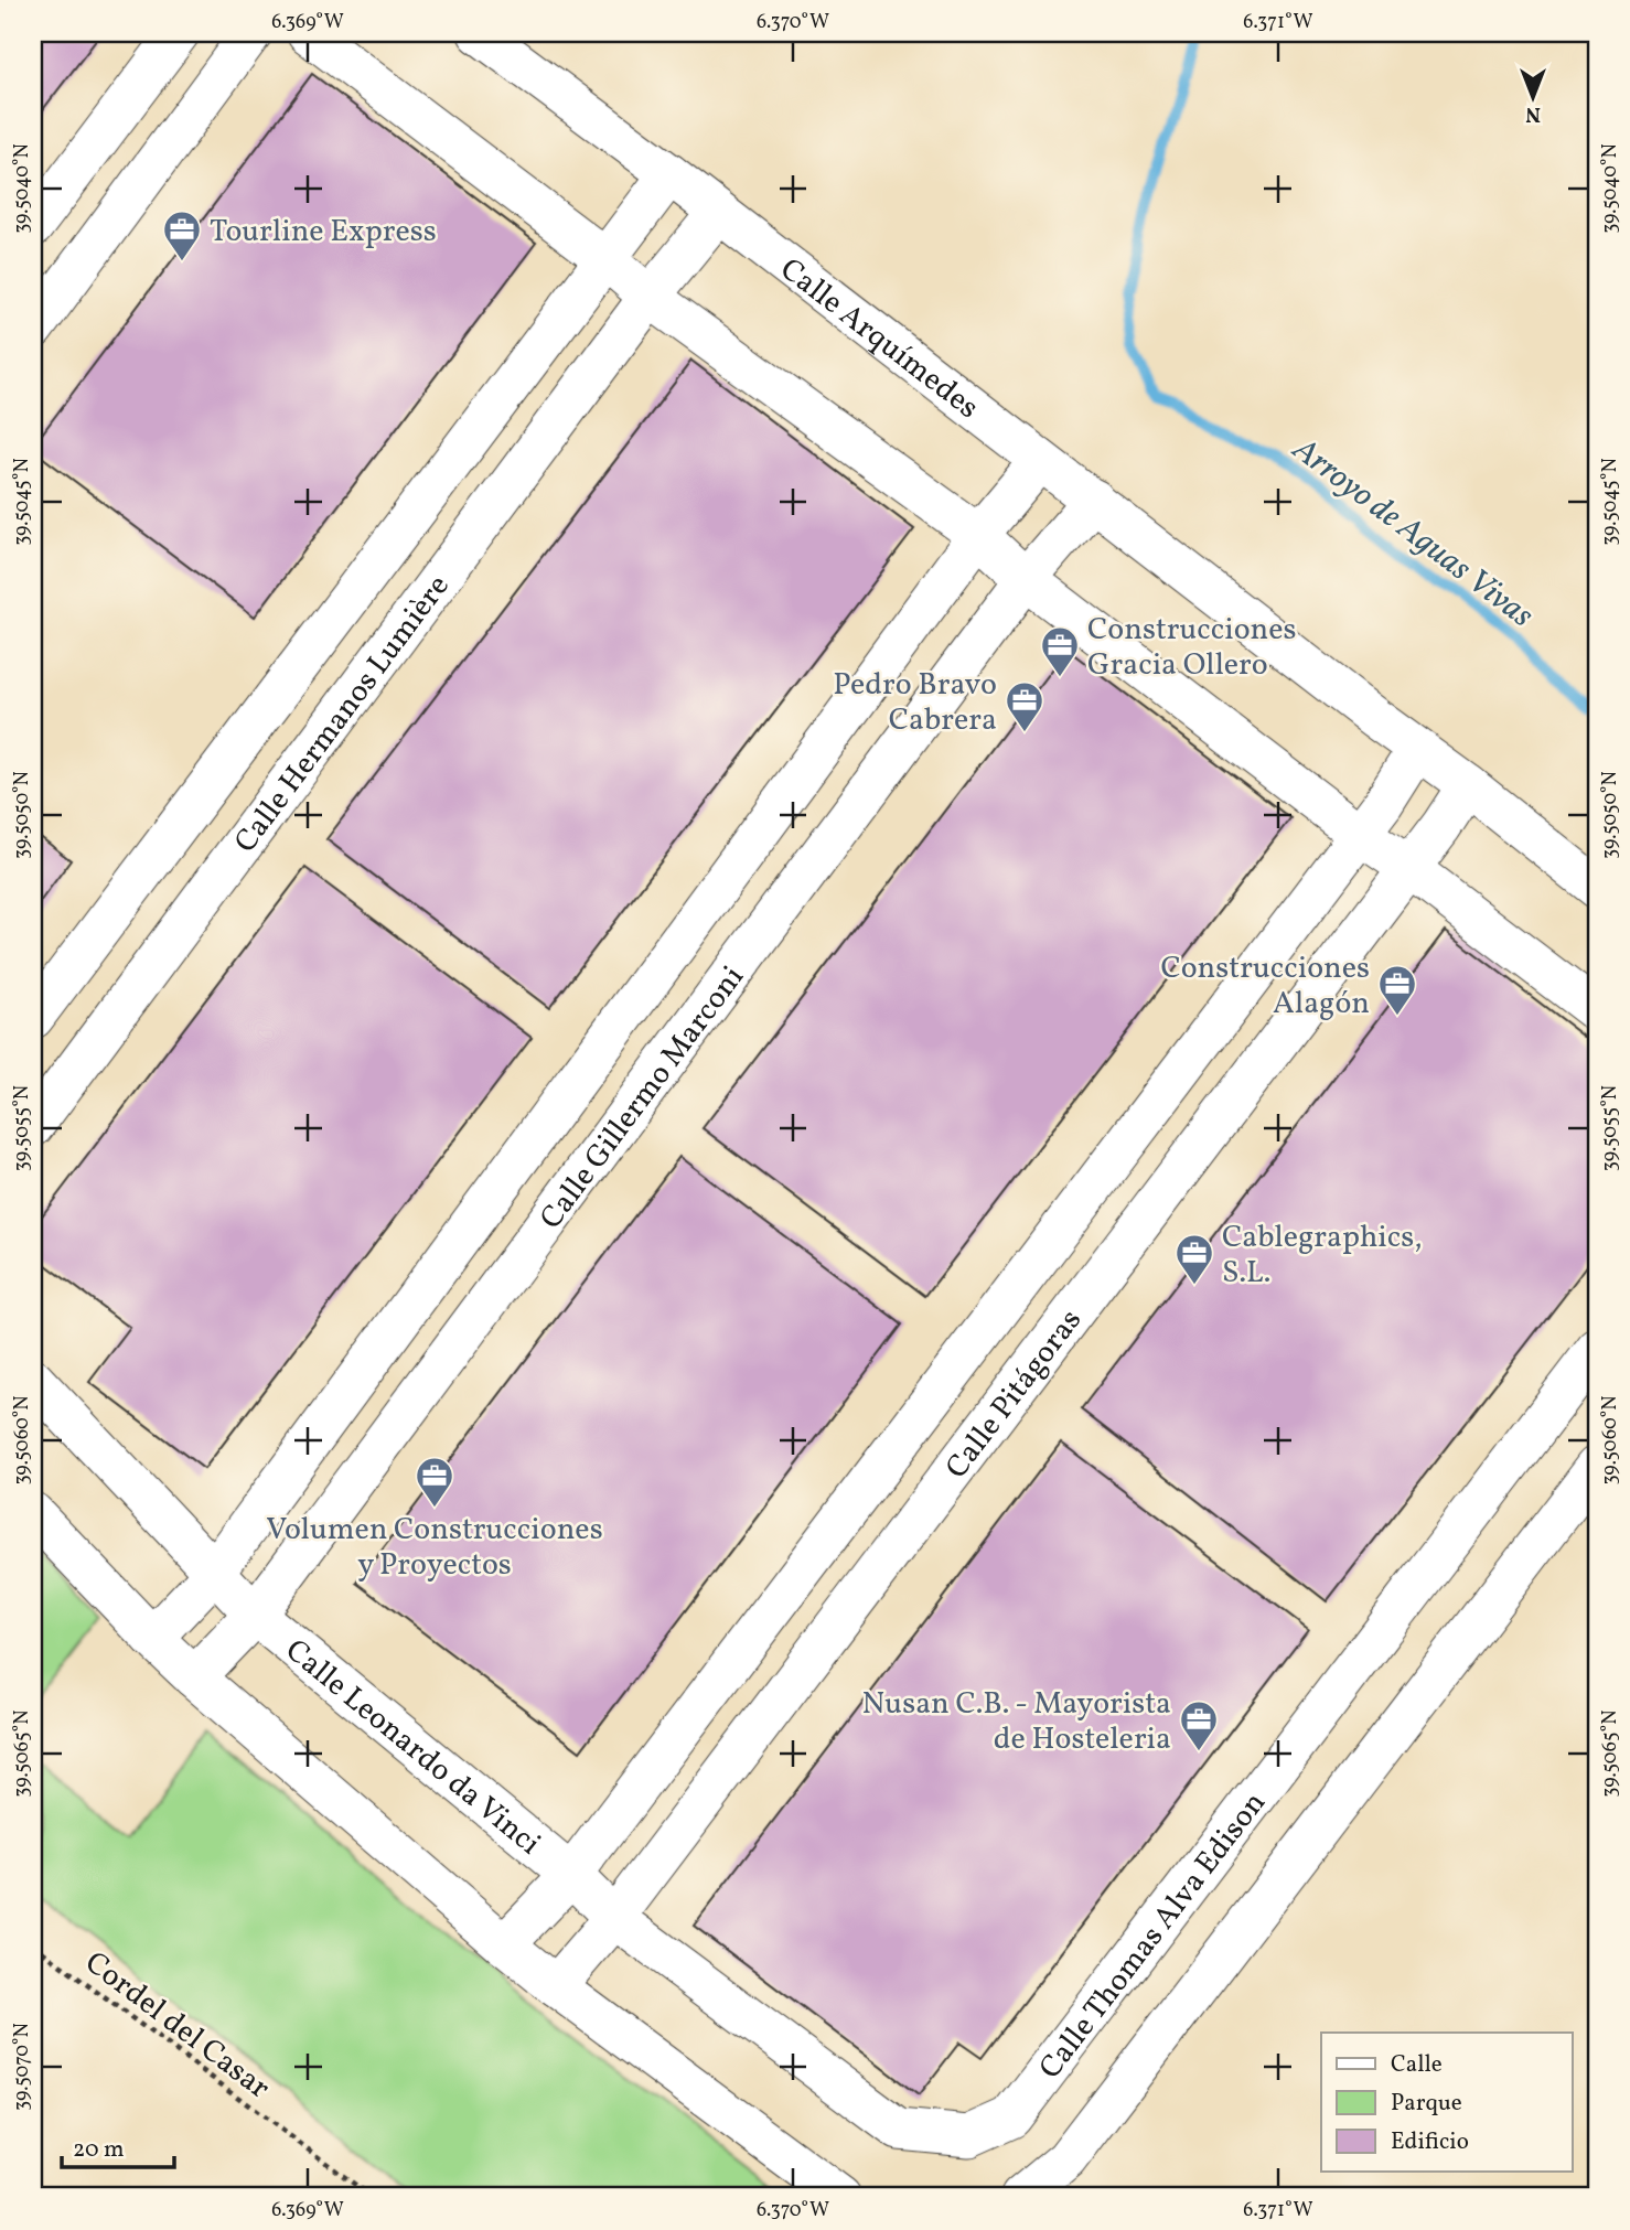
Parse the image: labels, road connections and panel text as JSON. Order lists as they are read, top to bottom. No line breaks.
{"streets":{"street":["Calle Arquímedes","Calle Hermanos Lumière","Calle Gillermo Marconi","Calle Pitágoras","Calle Leonardo da Vinci","Calle Thomas Alva Edison"],"path":["Cordel del Casar"]},"crossings":[["Calle Gillermo Marconi","Calle Leonardo da Vinci"],["Calle Pitágoras","Calle Leonardo da Vinci"],["Calle Leonardo da Vinci","Calle Thomas Alva Edison"]],"water":["Arroyo de Aguas Vivas"],"places":{"office":["Tourline Express","Construcciones Gracia Ollero","Pedro Bravo Cabrera","Construcciones Alagón","Cablegraphics, S.L.","Volumen Construcciones y Proyectos","Nusan C.B. - Mayorista de Hosteleria"]},"legend":["Calle","Parque","Edificio"],"scale_bar":"20 m","north":"bottom","coordinates":["6.369°W","6.370°W","6.371°W","39.5040°N","39.5045°N","39.5050°N","39.5055°N","39.5060°N","39.5065°N","39.5070°N"]}
